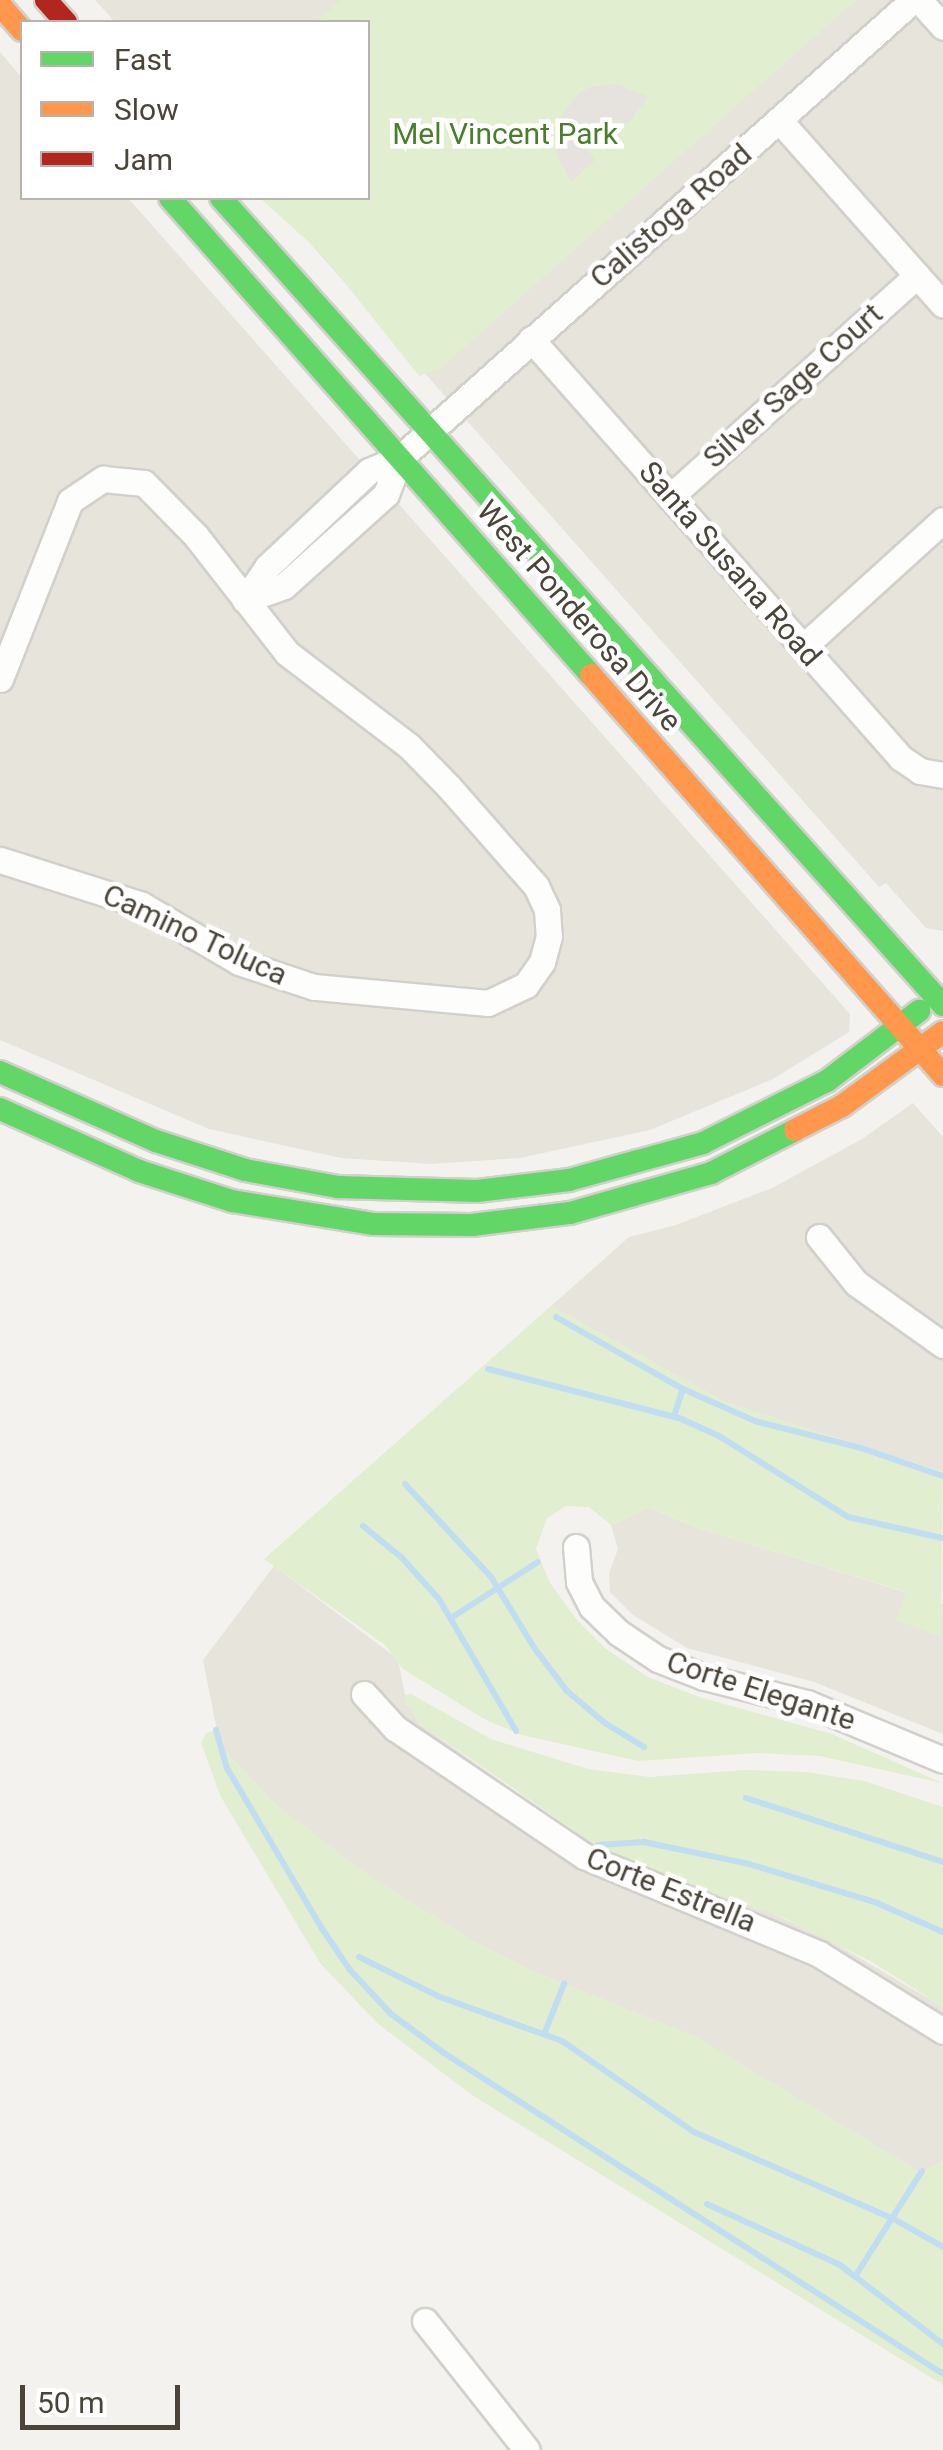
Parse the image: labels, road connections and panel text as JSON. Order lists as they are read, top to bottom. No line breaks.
{"streets":{"main road":["West Ponderosa Drive"],"street":["Calistoga Road","Silver Sage Court","Santa Susana Road","Camino Toluca","Corte Elegante","Corte Estrella"]},"crossings":[["Calistoga Road","Santa Susana Road"],["Calistoga Road","West Ponderosa Drive"],["Calistoga Road","Camino Toluca"],["Silver Sage Court","Santa Susana Road"]],"parks":["Mel Vincent Park"],"legend":["Fast","Slow","Jam"],"scale_bar":"50 m"}
